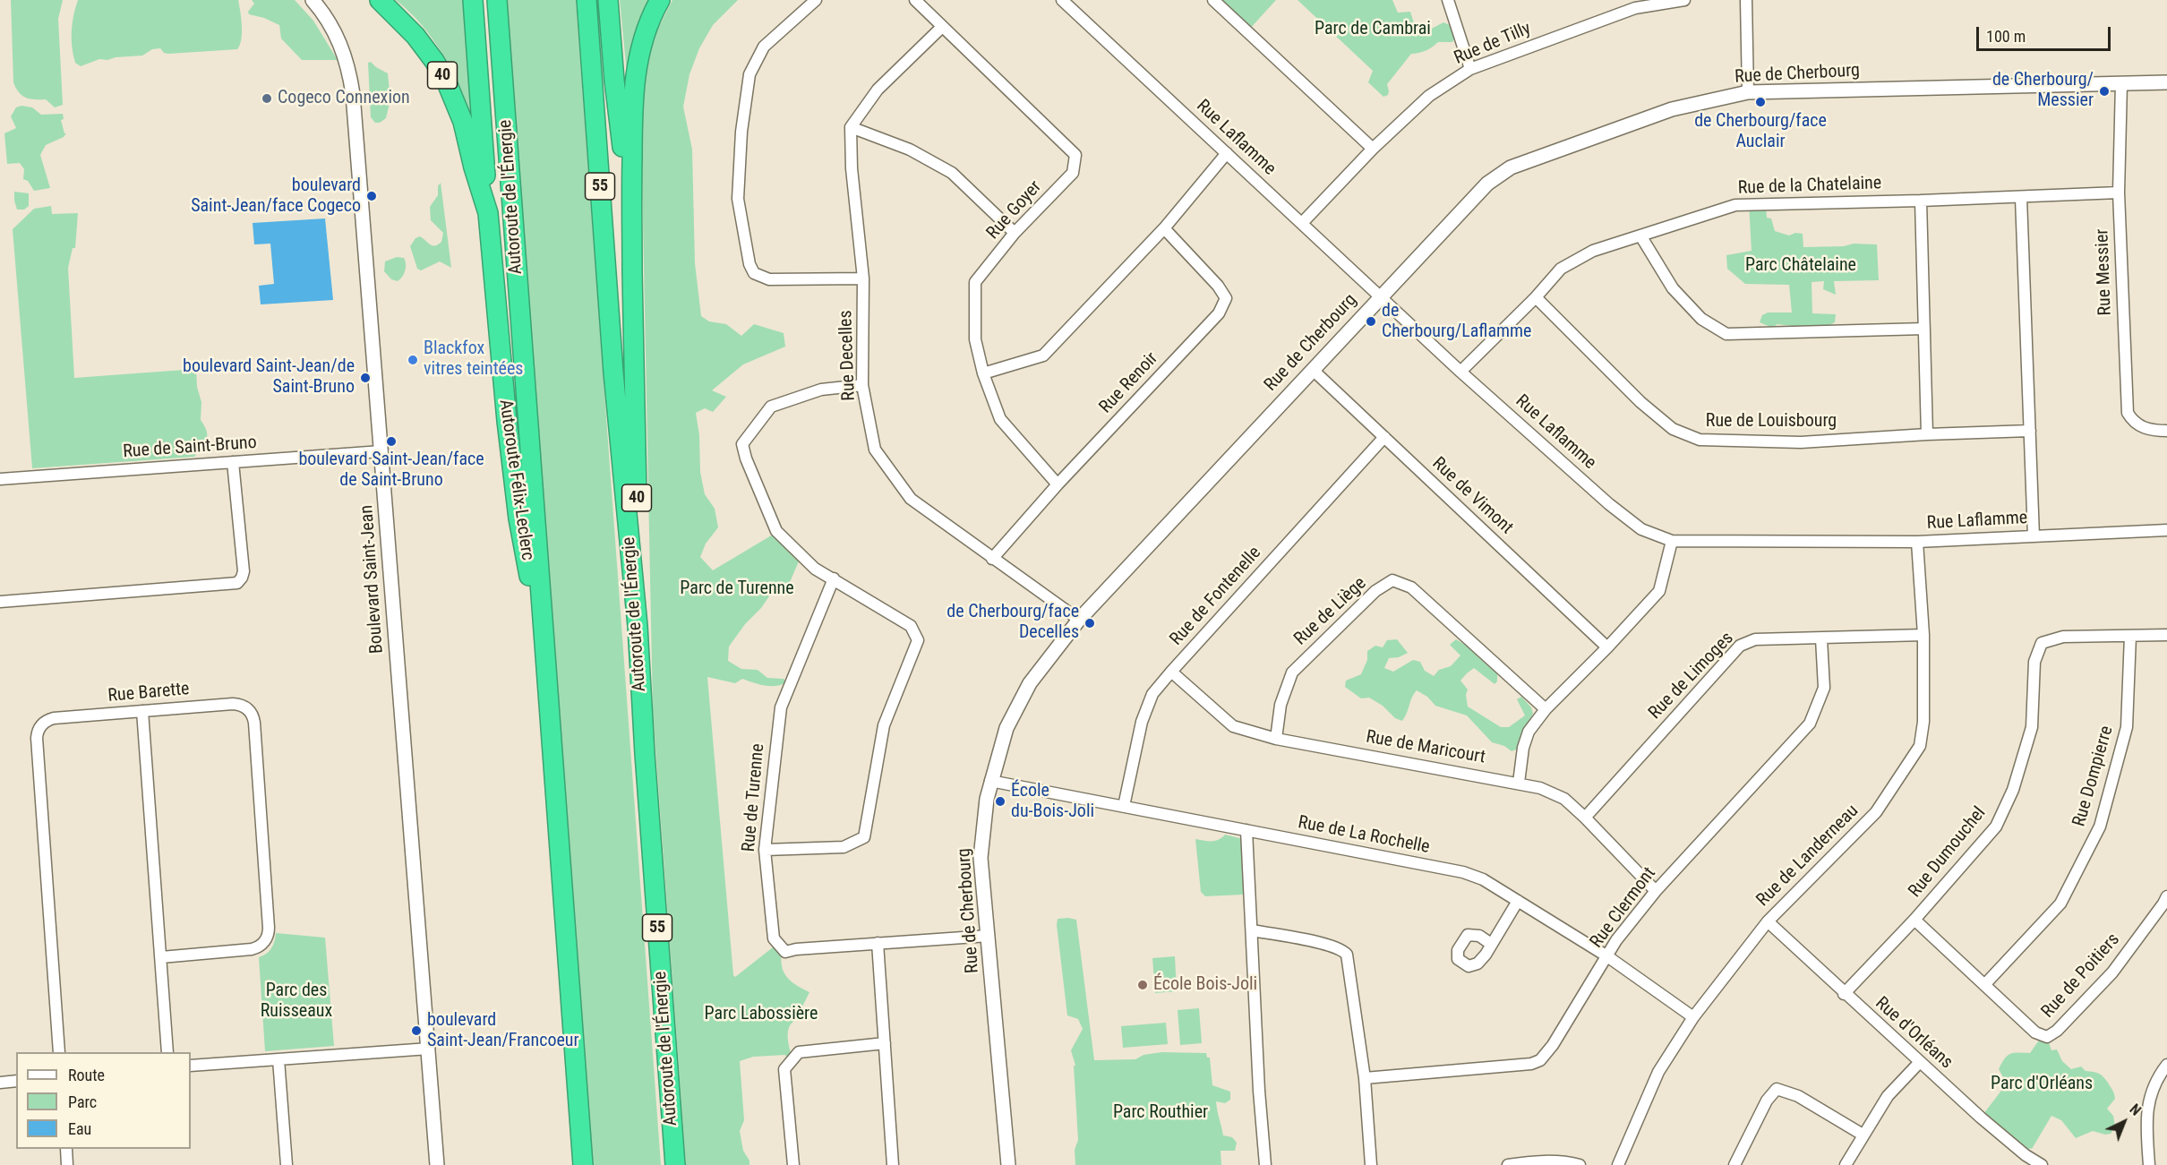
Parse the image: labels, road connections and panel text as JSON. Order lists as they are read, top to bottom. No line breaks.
{"streets":{"highway":["40","55","Autoroute de l'Énergie","Autoroute Félix-Leclerc"],"street":["Rue de Tilly","Rue de Cherbourg","Rue Laflamme","Rue de la Chatelaine","Rue Goyer","Rue Messier","Rue Decelles","Rue Renoir","Rue de Louisbourg","Rue de Saint-Bruno","Rue de Vimont","Boulevard Saint-Jean","Rue de Fontenelle","Rue de Liège","Rue de Limoges","Rue Barette","Rue de Maricourt","Rue Dompierre","Rue de Turenne","Rue de La Rochelle","Rue Dumouchel","Rue de Landerneau","Rue Clermont","Rue de Poitiers","Rue d'Orléans"]},"crossings":[["Rue de Tilly","Rue Laflamme"],["Rue de Cherbourg","Rue Laflamme"],["Rue de Cherbourg","Rue Messier"],["Rue de Cherbourg","Rue Decelles"],["Rue de Cherbourg","Rue de Vimont"],["Rue de Cherbourg","Rue de Turenne"],["Rue de Cherbourg","Rue de La Rochelle"],["40","Autoroute de l'Énergie"],["Rue Laflamme","Rue de la Chatelaine"],["Rue Laflamme","Rue de Landerneau"],["Rue de la Chatelaine","Rue Messier"],["Rue de la Chatelaine","Rue de Louisbourg"],["Autoroute de l'Énergie","Autoroute Félix-Leclerc"],["Rue Goyer","Rue Renoir"],["Rue Decelles","Rue Renoir"],["Rue de Saint-Bruno","Boulevard Saint-Jean"],["Rue de Vimont","Rue de Fontenelle"],["Rue de Fontenelle","Rue de Maricourt"],["Rue de Fontenelle","Rue de La Rochelle"],["Rue de Liège","Rue de Maricourt"],["Rue de Limoges","Rue de Maricourt"],["Rue de Limoges","Rue de Landerneau"],["Rue de Limoges","Rue Clermont"],["Rue de Maricourt","Rue Clermont"],["Rue Dompierre","Rue Dumouchel"],["Rue Dompierre","Rue de Poitiers"],["Rue de La Rochelle","Rue de Landerneau"],["Rue de La Rochelle","Rue Clermont"],["Rue Dumouchel","Rue de Poitiers"],["Rue Dumouchel","Rue d'Orléans"],["Rue de Landerneau","Rue d'Orléans"]],"parks":["Parc de Cambrai","Parc Châtelaine","Parc de Turenne","Parc des Ruisseaux","Parc Labossière","Parc d'Orléans","Parc Routhier"],"places":["de Cherbourg/ Messier","Cogeco Connexion","de Cherbourg/face Auclair","boulevard Saint-Jean/face Cogeco","de Cherbourg/Laflamme","Blackfox vitres teintées","boulevard Saint-Jean/de Saint-Bruno","boulevard Saint-Jean/face de Saint-Bruno","de Cherbourg/face Decelles","École du-Bois-Joli","École Bois-Joli","boulevard Saint-Jean/Francoeur"],"legend":["Route","Parc","Eau"],"scale_bar":"100 m","north":"top right"}
